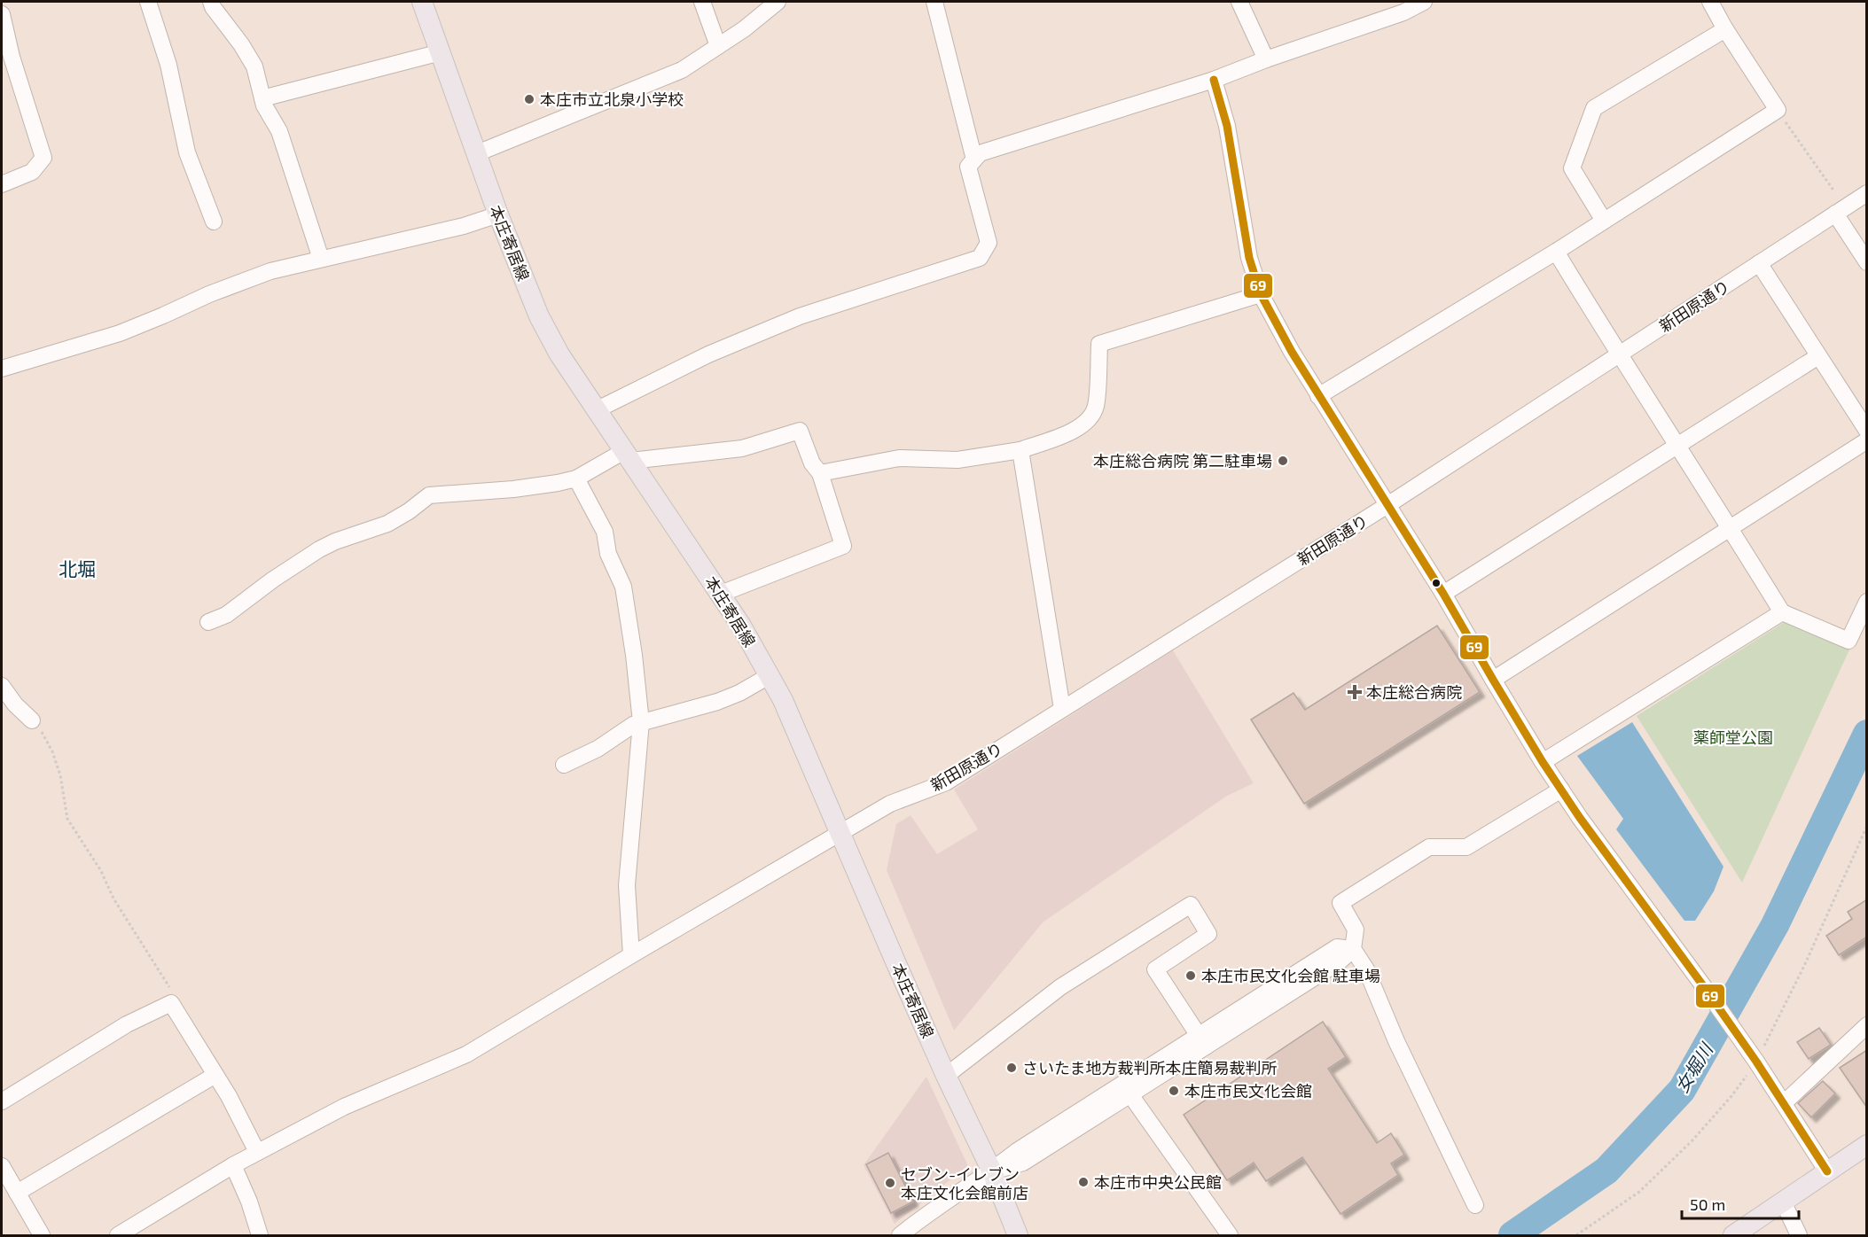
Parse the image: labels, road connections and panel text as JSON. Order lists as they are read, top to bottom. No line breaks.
{"streets":{"main road":["本庄寄居線"],"street":["新田原通り"]},"crossings":[["本庄寄居線","新田原通り"]],"districts":["北堀"],"water":["女堀川"],"parks":["薬師堂公園"],"places":{"other":["本庄市立北泉小学校","本庄総合病院 第二駐車場","本庄市民文化会館 駐車場","さいたま地方裁判所本庄簡易裁判所","本庄市民文化会館","本庄市中央公民館","セブン-イレブン 本庄文化会館前店"],"health":["本庄総合病院"]},"lines":["transit line 69"],"scale_bar":"50 m"}
